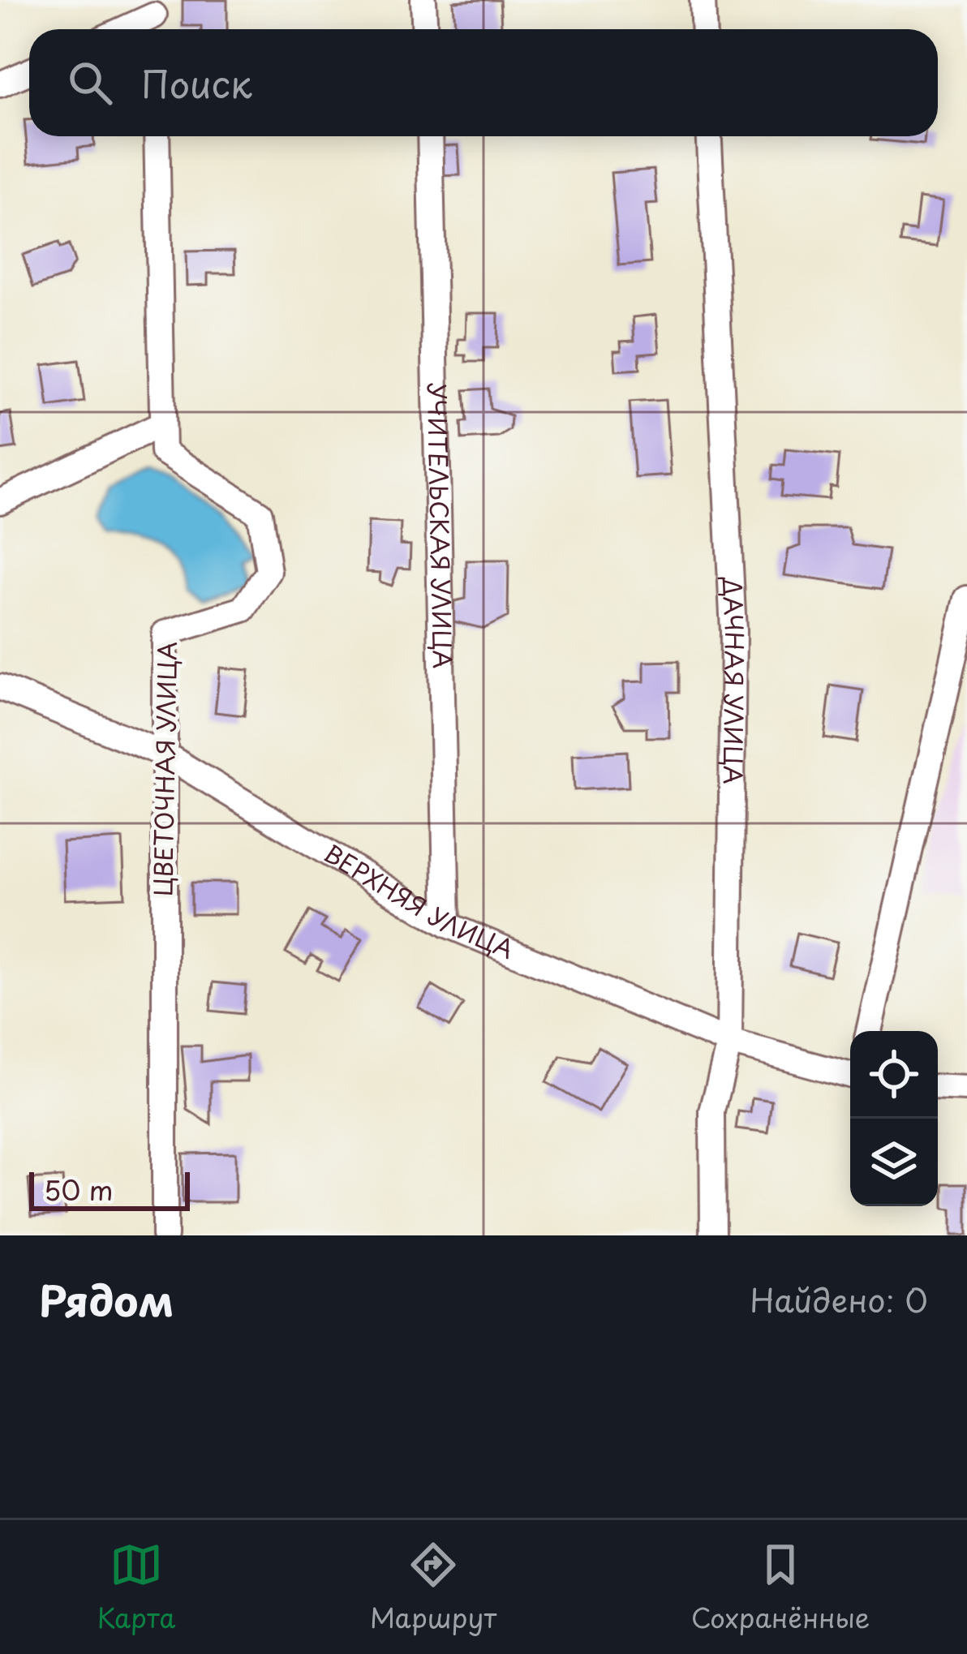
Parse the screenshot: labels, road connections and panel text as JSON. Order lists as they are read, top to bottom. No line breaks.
{"streets":{"street":["УЧИТЕЛЬСКАЯ УЛИЦА","ДАЧНАЯ УЛИЦА","ЦВЕТОЧНАЯ УЛИЦА","ВЕРХНЯЯ УЛИЦА"]},"crossings":[["УЧИТЕЛЬСКАЯ УЛИЦА","ВЕРХНЯЯ УЛИЦА"],["ДАЧНАЯ УЛИЦА","ВЕРХНЯЯ УЛИЦА"],["ЦВЕТОЧНАЯ УЛИЦА","ВЕРХНЯЯ УЛИЦА"]],"scale_bar":"50 m","page":{"search":"Поиск","scale":"50 m","heading":["Рядом","Найдено: 0"],"nav":["Карта","Маршрут","Сохранённые"]}}
